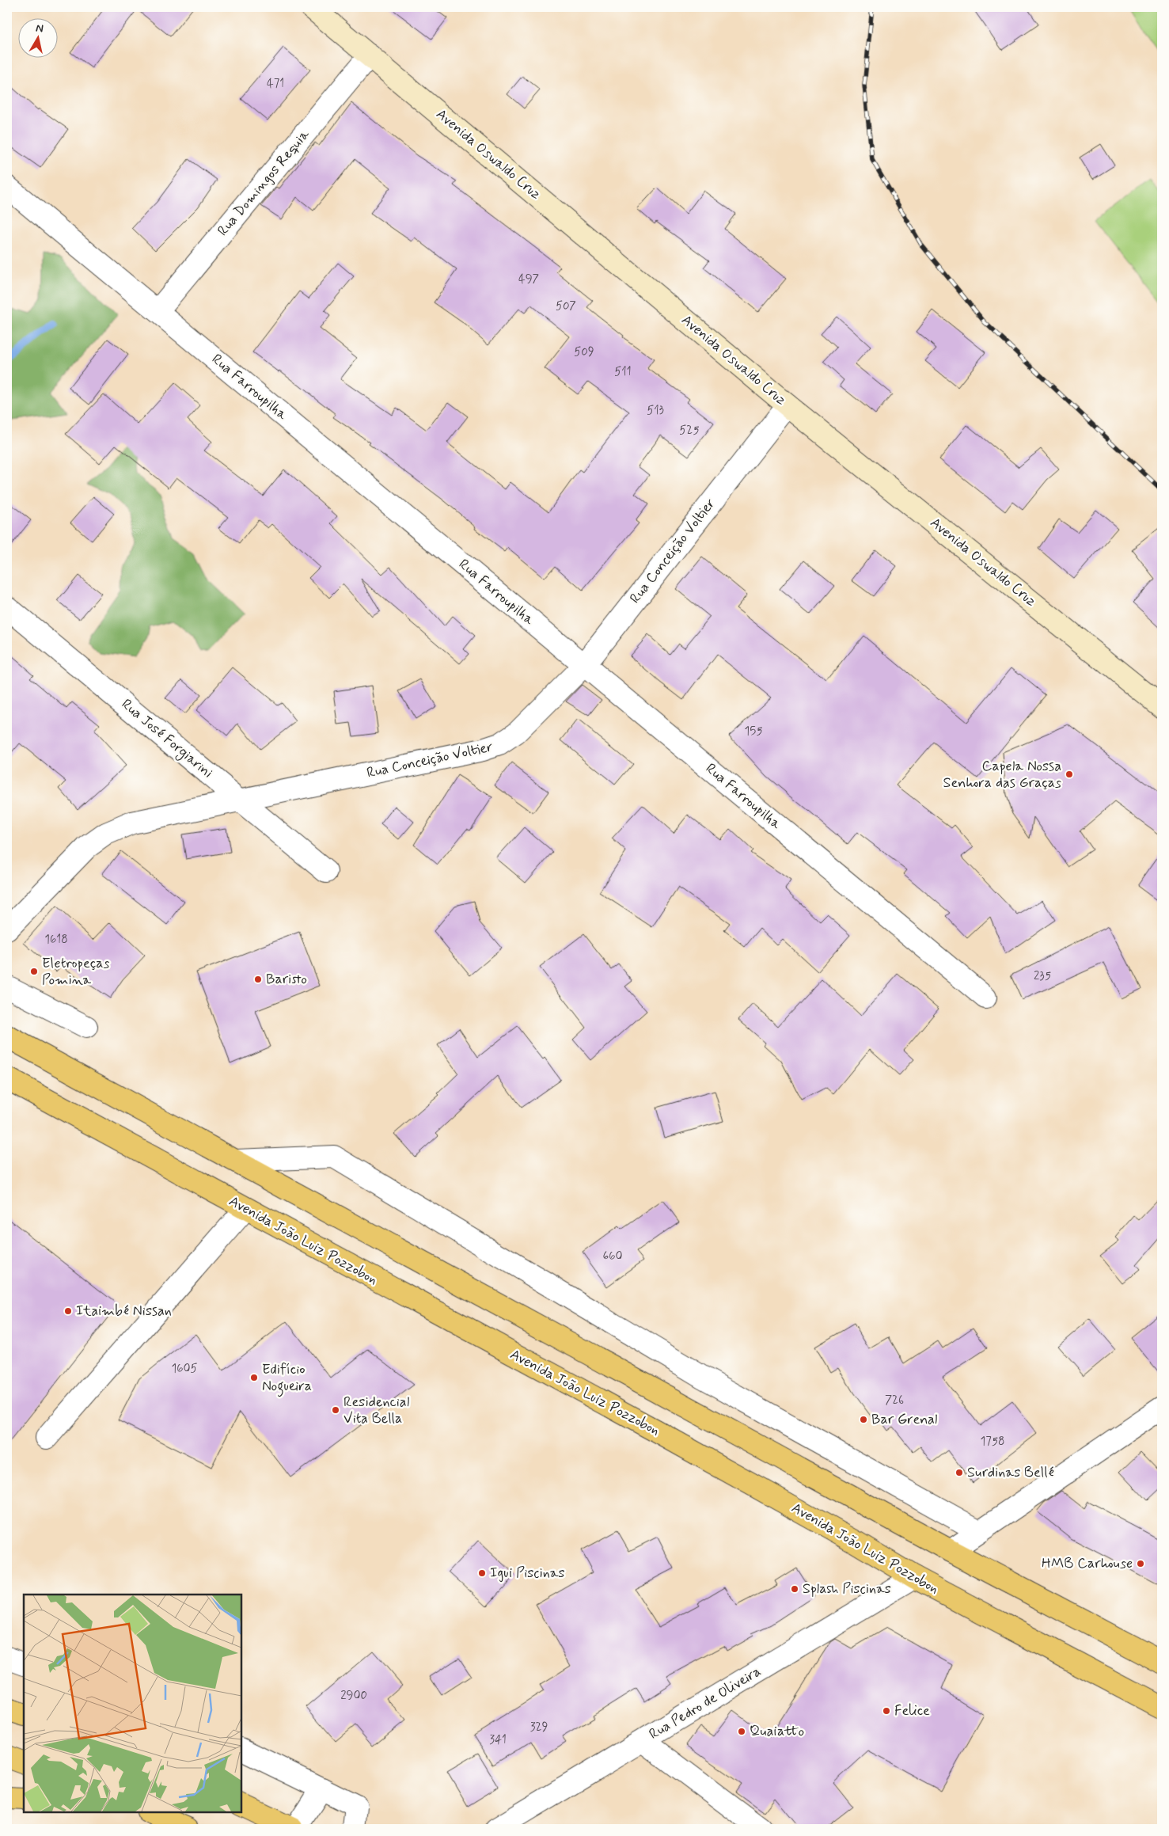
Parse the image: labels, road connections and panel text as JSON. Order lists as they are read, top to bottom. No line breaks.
{"streets":{"main road":["Avenida João Luiz Pozzobon"],"street":["Avenida Oswaldo Cruz","Rua Domingos Requia","Rua Farroupilha","Rua Conceição Voltier","Rua José Forgiarini","Rua Pedro de Oliveira"]},"crossings":[["Avenida Oswaldo Cruz","Rua Domingos Requia"],["Avenida Oswaldo Cruz","Rua Conceição Voltier"],["Rua Domingos Requia","Rua Farroupilha"],["Rua Farroupilha","Rua Conceição Voltier"],["Rua Conceição Voltier","Rua José Forgiarini"],["Avenida João Luiz Pozzobon","Rua Pedro de Oliveira"]],"places":["Capela Nossa Senhora das Graças","Eletropeças Pomina","Baristo","Itaimbé Nissan","Edifício Nogueira","Residencial Vita Bella","Bar Grenal","Surdinas Bellé","HMB Carhouse","Igui Piscinas","Splash Piscinas","Felice","Quaiatto"],"house_numbers":["471","497","507","509","511","513","525","155","1618","235","660","1605","726","1758","2900","329","341"],"north":"top"}
